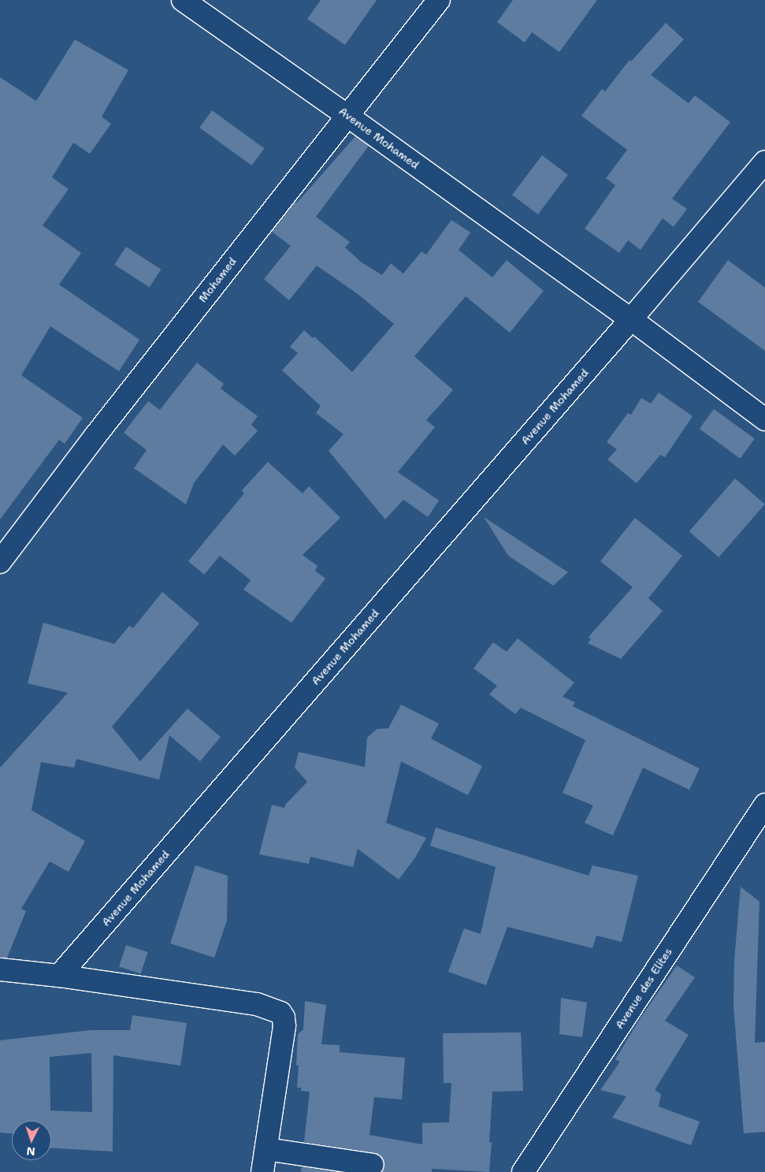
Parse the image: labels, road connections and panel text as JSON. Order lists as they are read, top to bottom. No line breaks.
{"streets":{"street":["Avenue Mohamed","Mohamed","Avenue des Elites"]},"crossings":[["Avenue Mohamed","Mohamed"]],"north":"bottom"}
